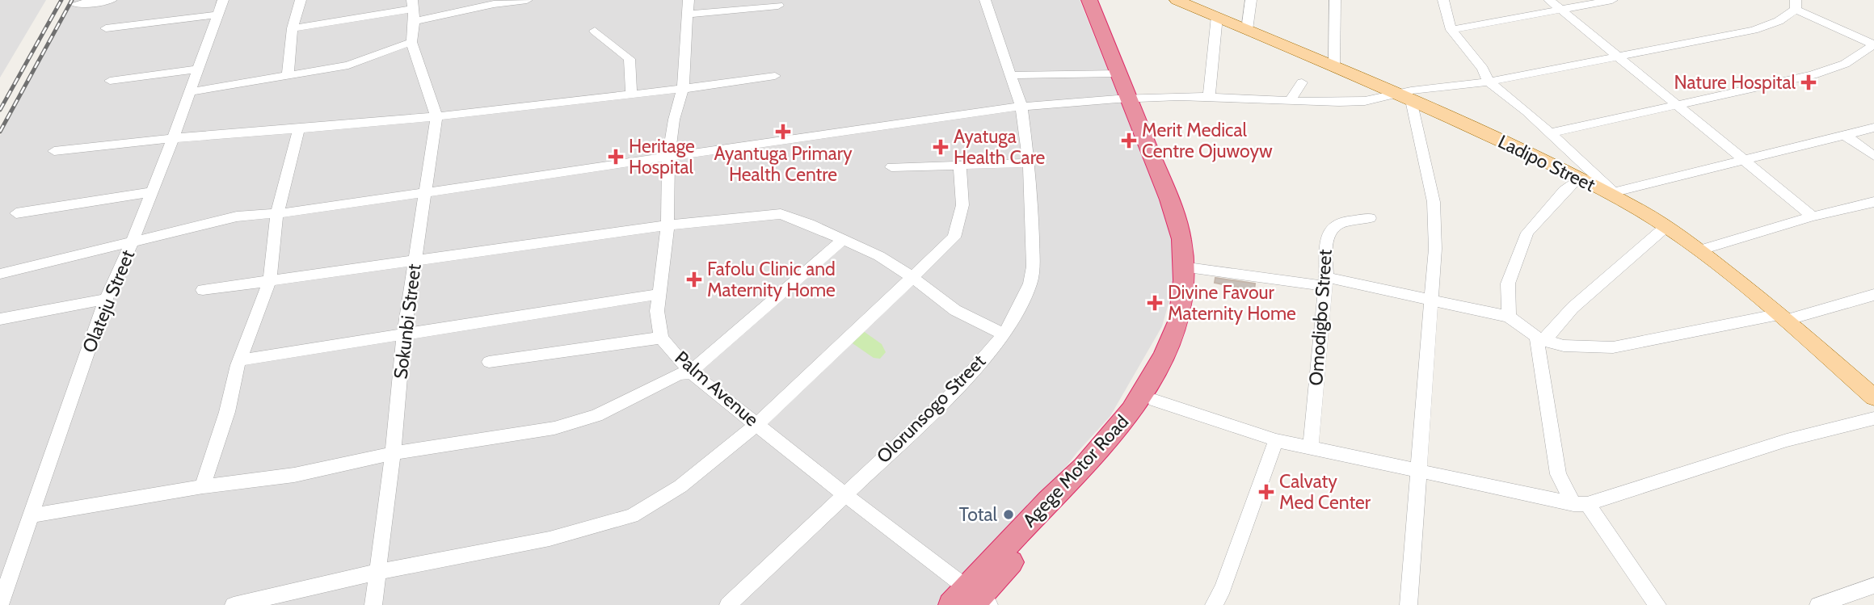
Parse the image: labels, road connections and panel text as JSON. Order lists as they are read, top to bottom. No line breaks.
{"streets":{"highway":["Agege Motor Road"],"main road":["Ladipo Street"],"street":["Olateju Street","Omodigbo Street","Sokunbi Street","Palm Avenue","Olorunsogo Street"]},"crossings":[["Palm Avenue","Olorunsogo Street"],["Palm Avenue","Agege Motor Road"]],"places":{"health":["Nature Hospital","Ayantuga Primary Health Centre","Merit Medical Centre Ojuwoyw","Ayatuga Health Care","Heritage Hospital","Fafolu Clinic and Maternity Home","Divine Favour Maternity Home","Calvaty Med Center"],"other":["Total"]}}
